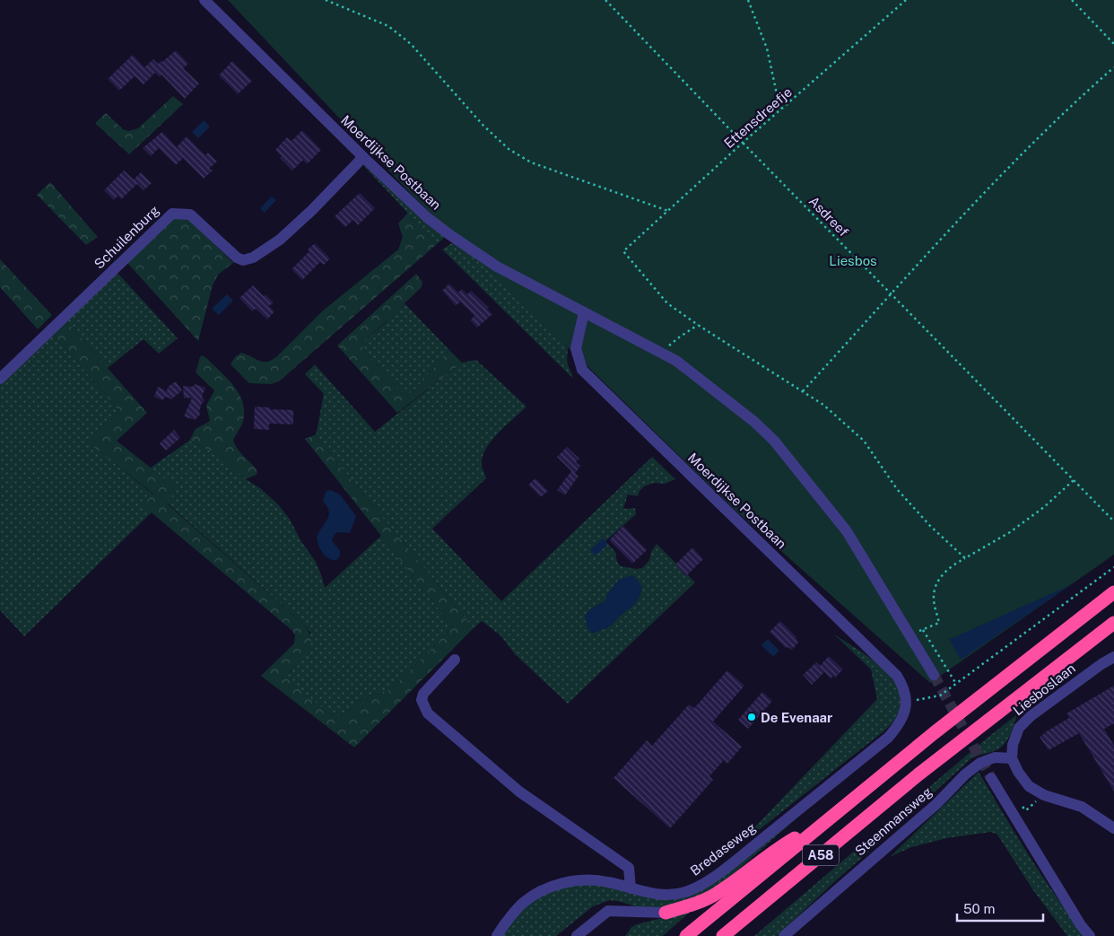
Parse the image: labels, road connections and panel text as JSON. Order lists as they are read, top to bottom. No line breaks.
{"streets":{"highway":["A58"],"street":["Moerdijkse Postbaan","Schuilenburg","Liesboslaan","Steenmansweg","Bredaseweg"],"path":["Ettensdreefje","Asdreef"]},"crossings":[["Ettensdreefje","Asdreef"],["Moerdijkse Postbaan","Schuilenburg"],["Moerdijkse Postbaan","Bredaseweg"],["Liesboslaan","Steenmansweg"]],"parks":["Liesbos"],"places":["De Evenaar"],"scale_bar":"50 m"}
